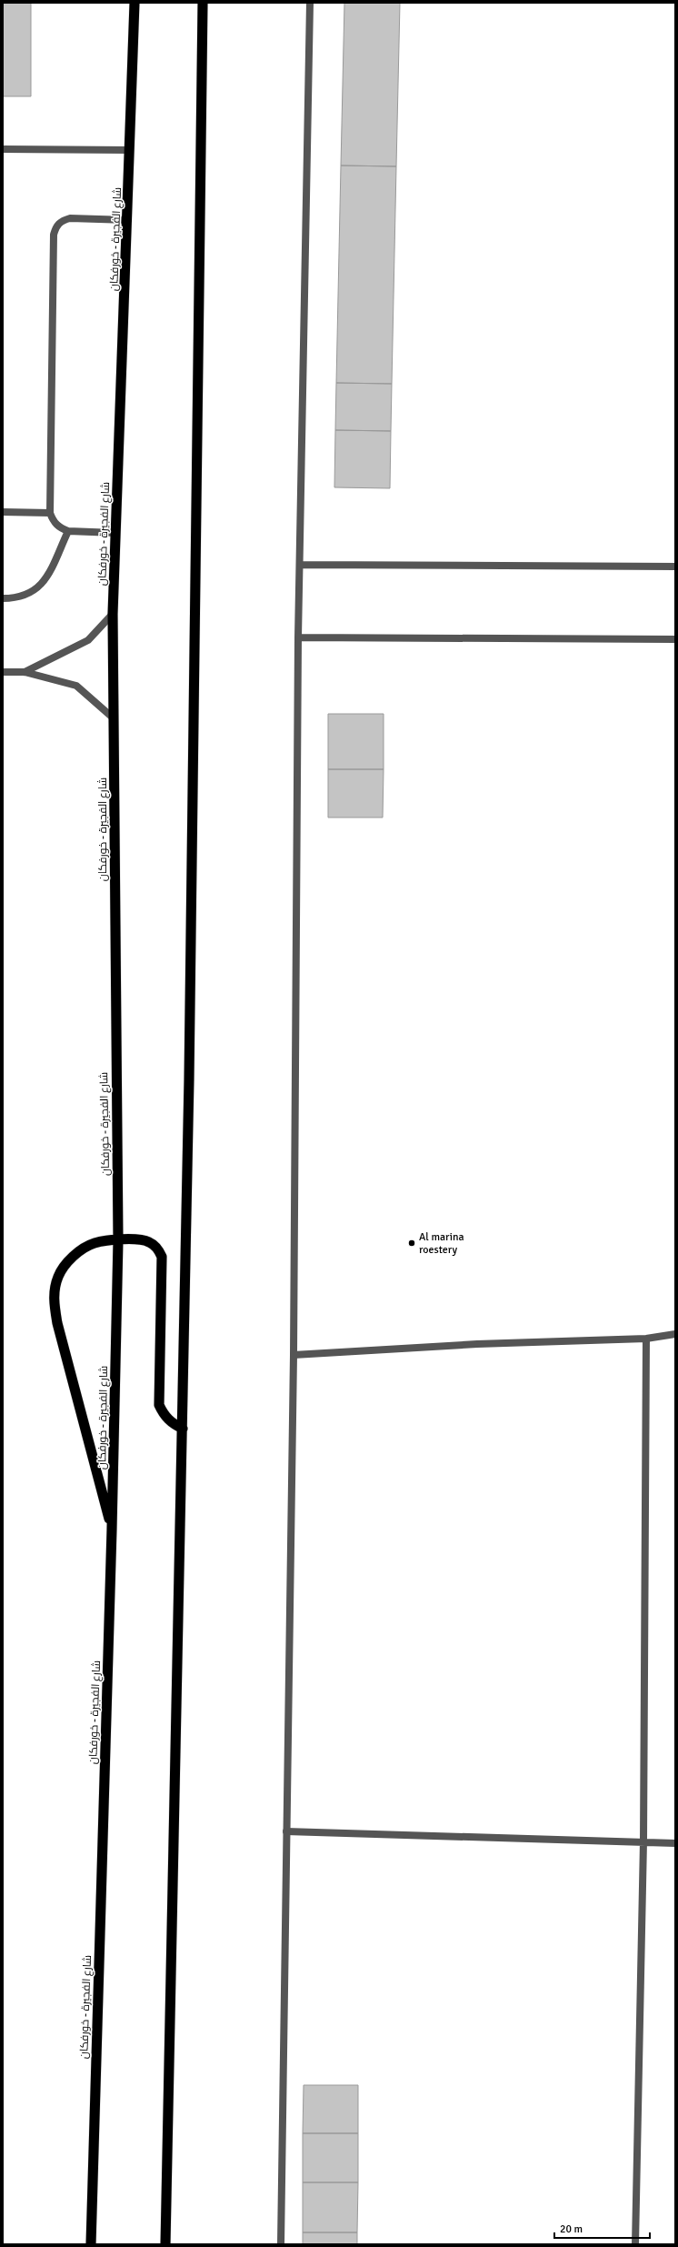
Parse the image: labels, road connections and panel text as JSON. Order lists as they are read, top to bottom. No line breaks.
{"streets":{"highway":["شارع الفجيرة - خورفكان"]},"places":["Al marina roestery"],"scale_bar":"20 m"}
